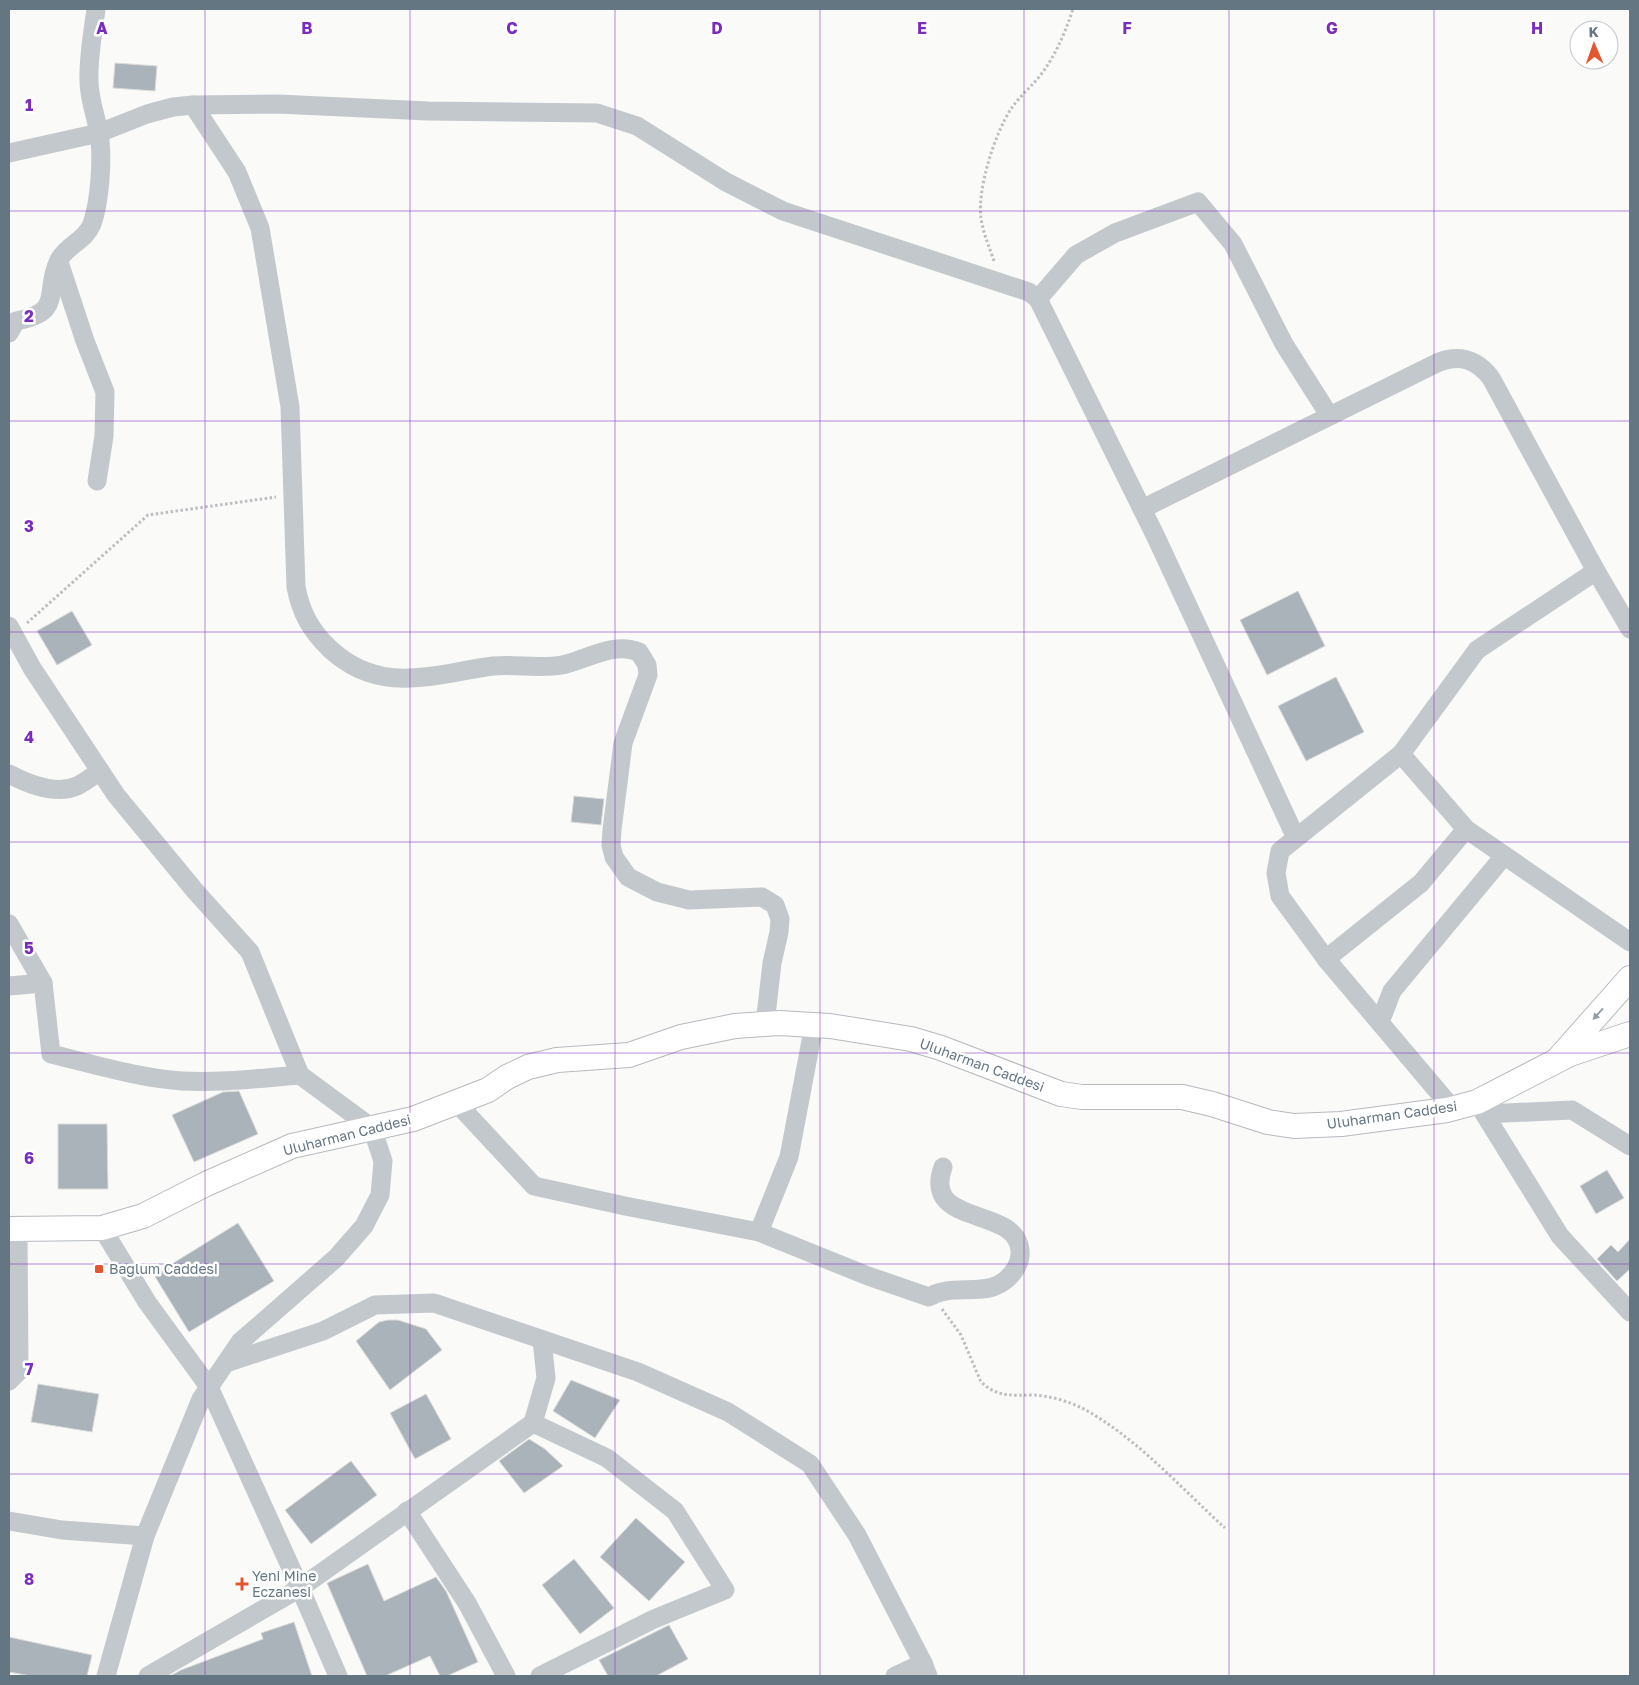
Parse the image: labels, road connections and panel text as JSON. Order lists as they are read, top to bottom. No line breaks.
{"streets":{"main road":["Uluharman Caddesi"]},"places":{"transit":["Bağlum Caddesi"],"health":["Yeni Mine Eczanesi"]},"north":"top","grid":{"columns":["A","B","C","D","E","F","G","H"],"rows":["1","2","3","4","5","6","7","8"]}}
